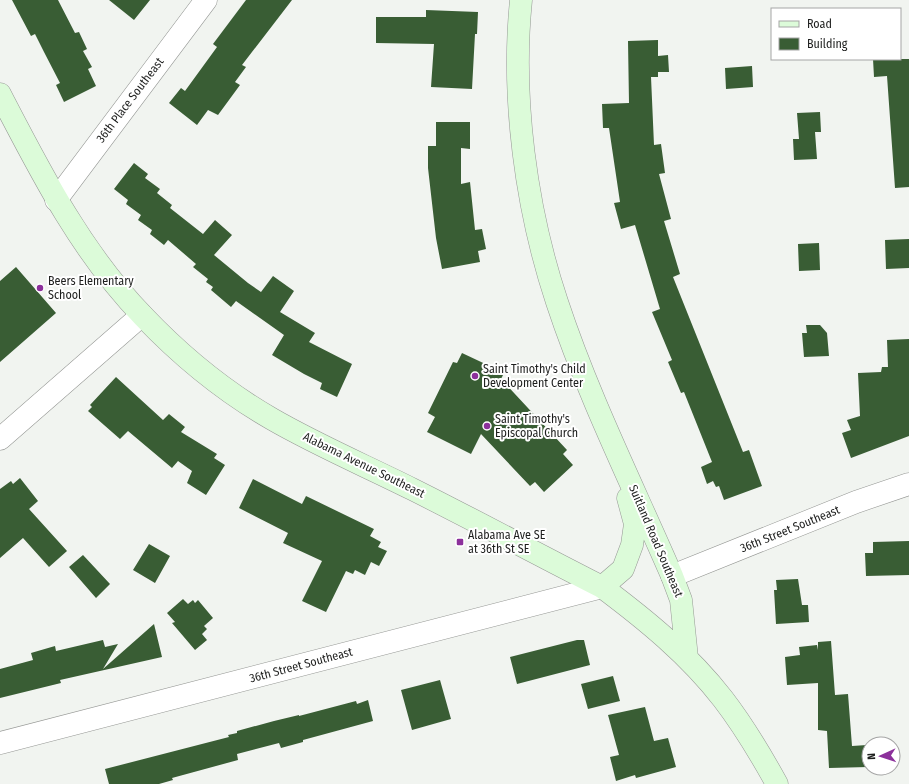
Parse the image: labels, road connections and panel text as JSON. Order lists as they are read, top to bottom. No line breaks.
{"streets":{"main road":["Alabama Avenue Southeast","Suitland Road Southeast"],"street":["36th Place Southeast","36th Street Southeast"]},"crossings":[["36th Place Southeast","Alabama Avenue Southeast"],["Alabama Avenue Southeast","36th Street Southeast"],["Alabama Avenue Southeast","Suitland Road Southeast"],["36th Street Southeast","Suitland Road Southeast"]],"places":{"other":["Beers Elementary School","Saint Timothy's Child Development Center","Saint Timothy's Episcopal Church"],"transit":["Alabama Ave SE at 36th St SE"]},"legend":["Road","Building"],"north":"left"}
